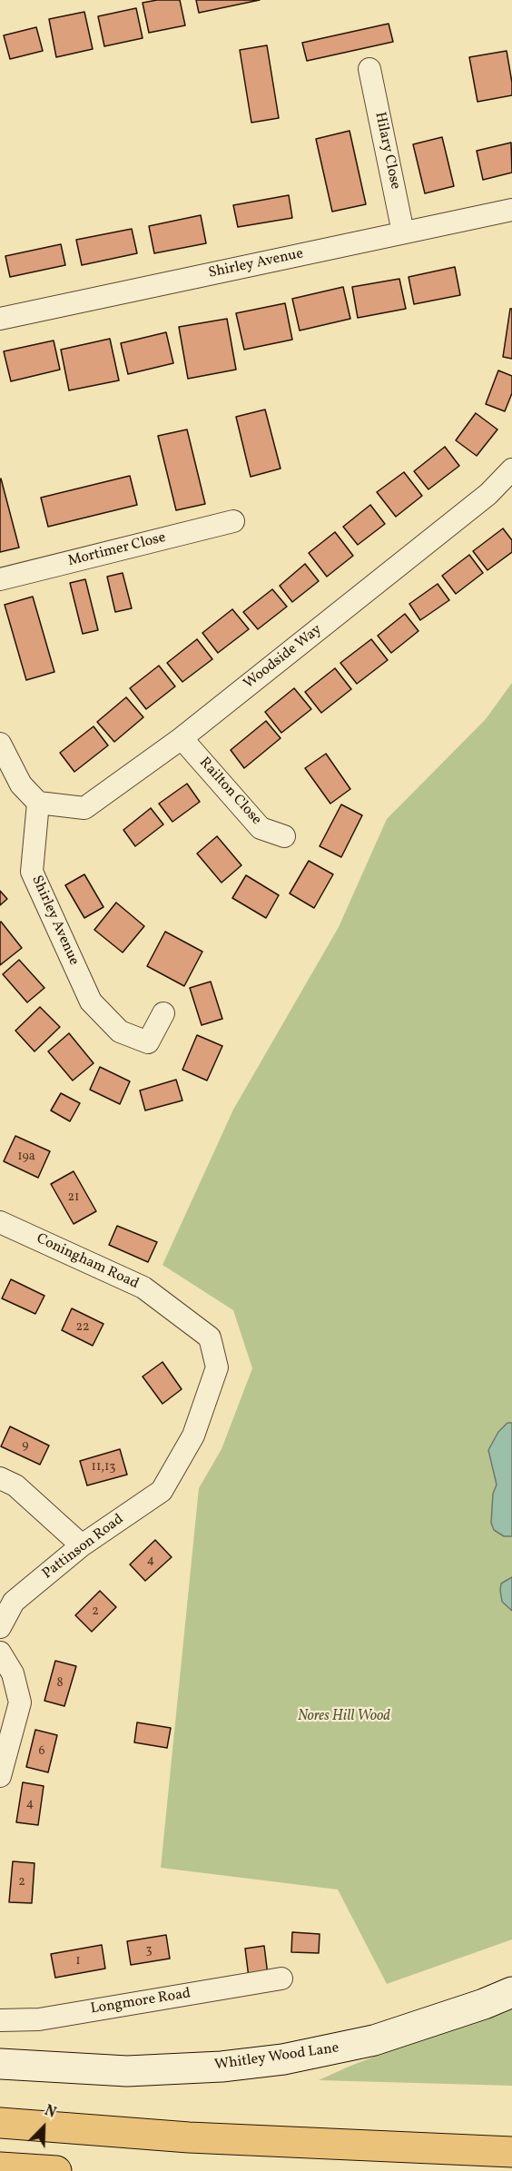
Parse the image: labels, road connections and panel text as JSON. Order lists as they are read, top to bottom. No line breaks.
{"streets":{"main road":["Whitley Wood Lane"],"street":["Hilary Close","Shirley Avenue","Mortimer Close","Woodside Way","Railton Close","Coningham Road","Pattinson Road","Longmore Road"]},"crossings":[["Hilary Close","Shirley Avenue"],["Shirley Avenue","Woodside Way"],["Woodside Way","Railton Close"],["Coningham Road","Pattinson Road"]],"parks":["Nores Hill Wood"],"house_numbers":["19a","21","22","9","11,13","4","2","8","6","4","2","3","1"],"north":"top right"}
